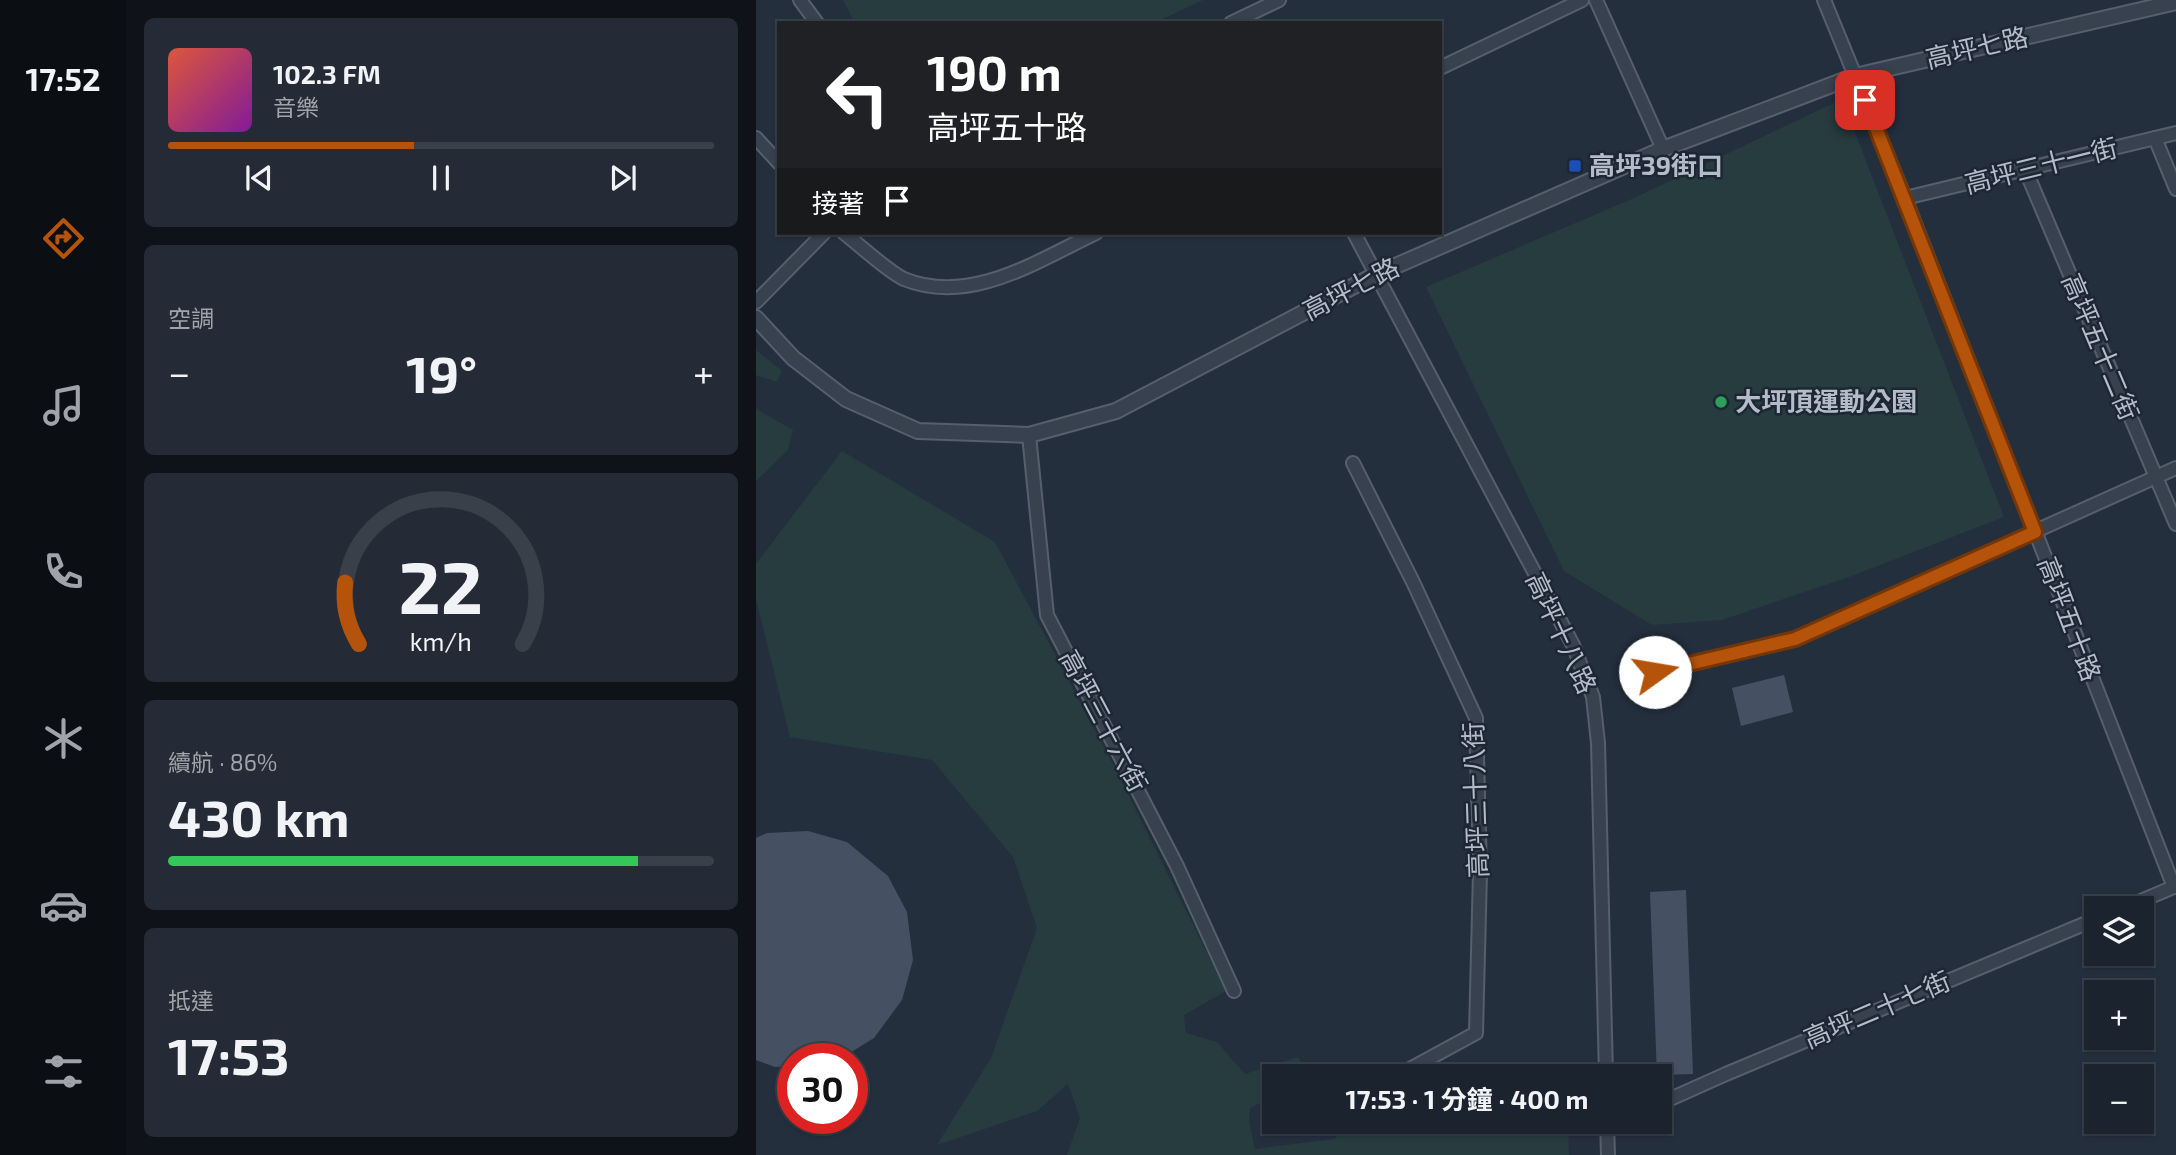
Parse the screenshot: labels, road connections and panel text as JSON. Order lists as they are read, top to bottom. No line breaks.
{"streets":{"street":["高坪七路","高坪三十一街","高坪五十二街","高坪五十路","高坪十八路","高坪三十六街","高坪三十八街","高坪二十七街"]},"crossings":[["高坪七路","高坪五十路"],["高坪七路","高坪十八路"],["高坪七路","高坪三十六街"],["高坪三十一街","高坪五十二街"],["高坪三十一街","高坪五十路"]],"places":{"transit":["高坪39街口"],"other":["大坪頂運動公園"]},"page":{"tabs":"17:52","turn":["190 m","高坪五十路"],"song":["102.3 FM","音樂"],"then":"接著","tile":["空調",["續航 · 86%","430 km"],["抵達","17:53"]],"heat":["−","19°","+"],"map_buttons":["+","−"],"limit":"30","trip":"17:53 · 1 分鐘 · 400 m","gauge":["22","km/h"]}}
